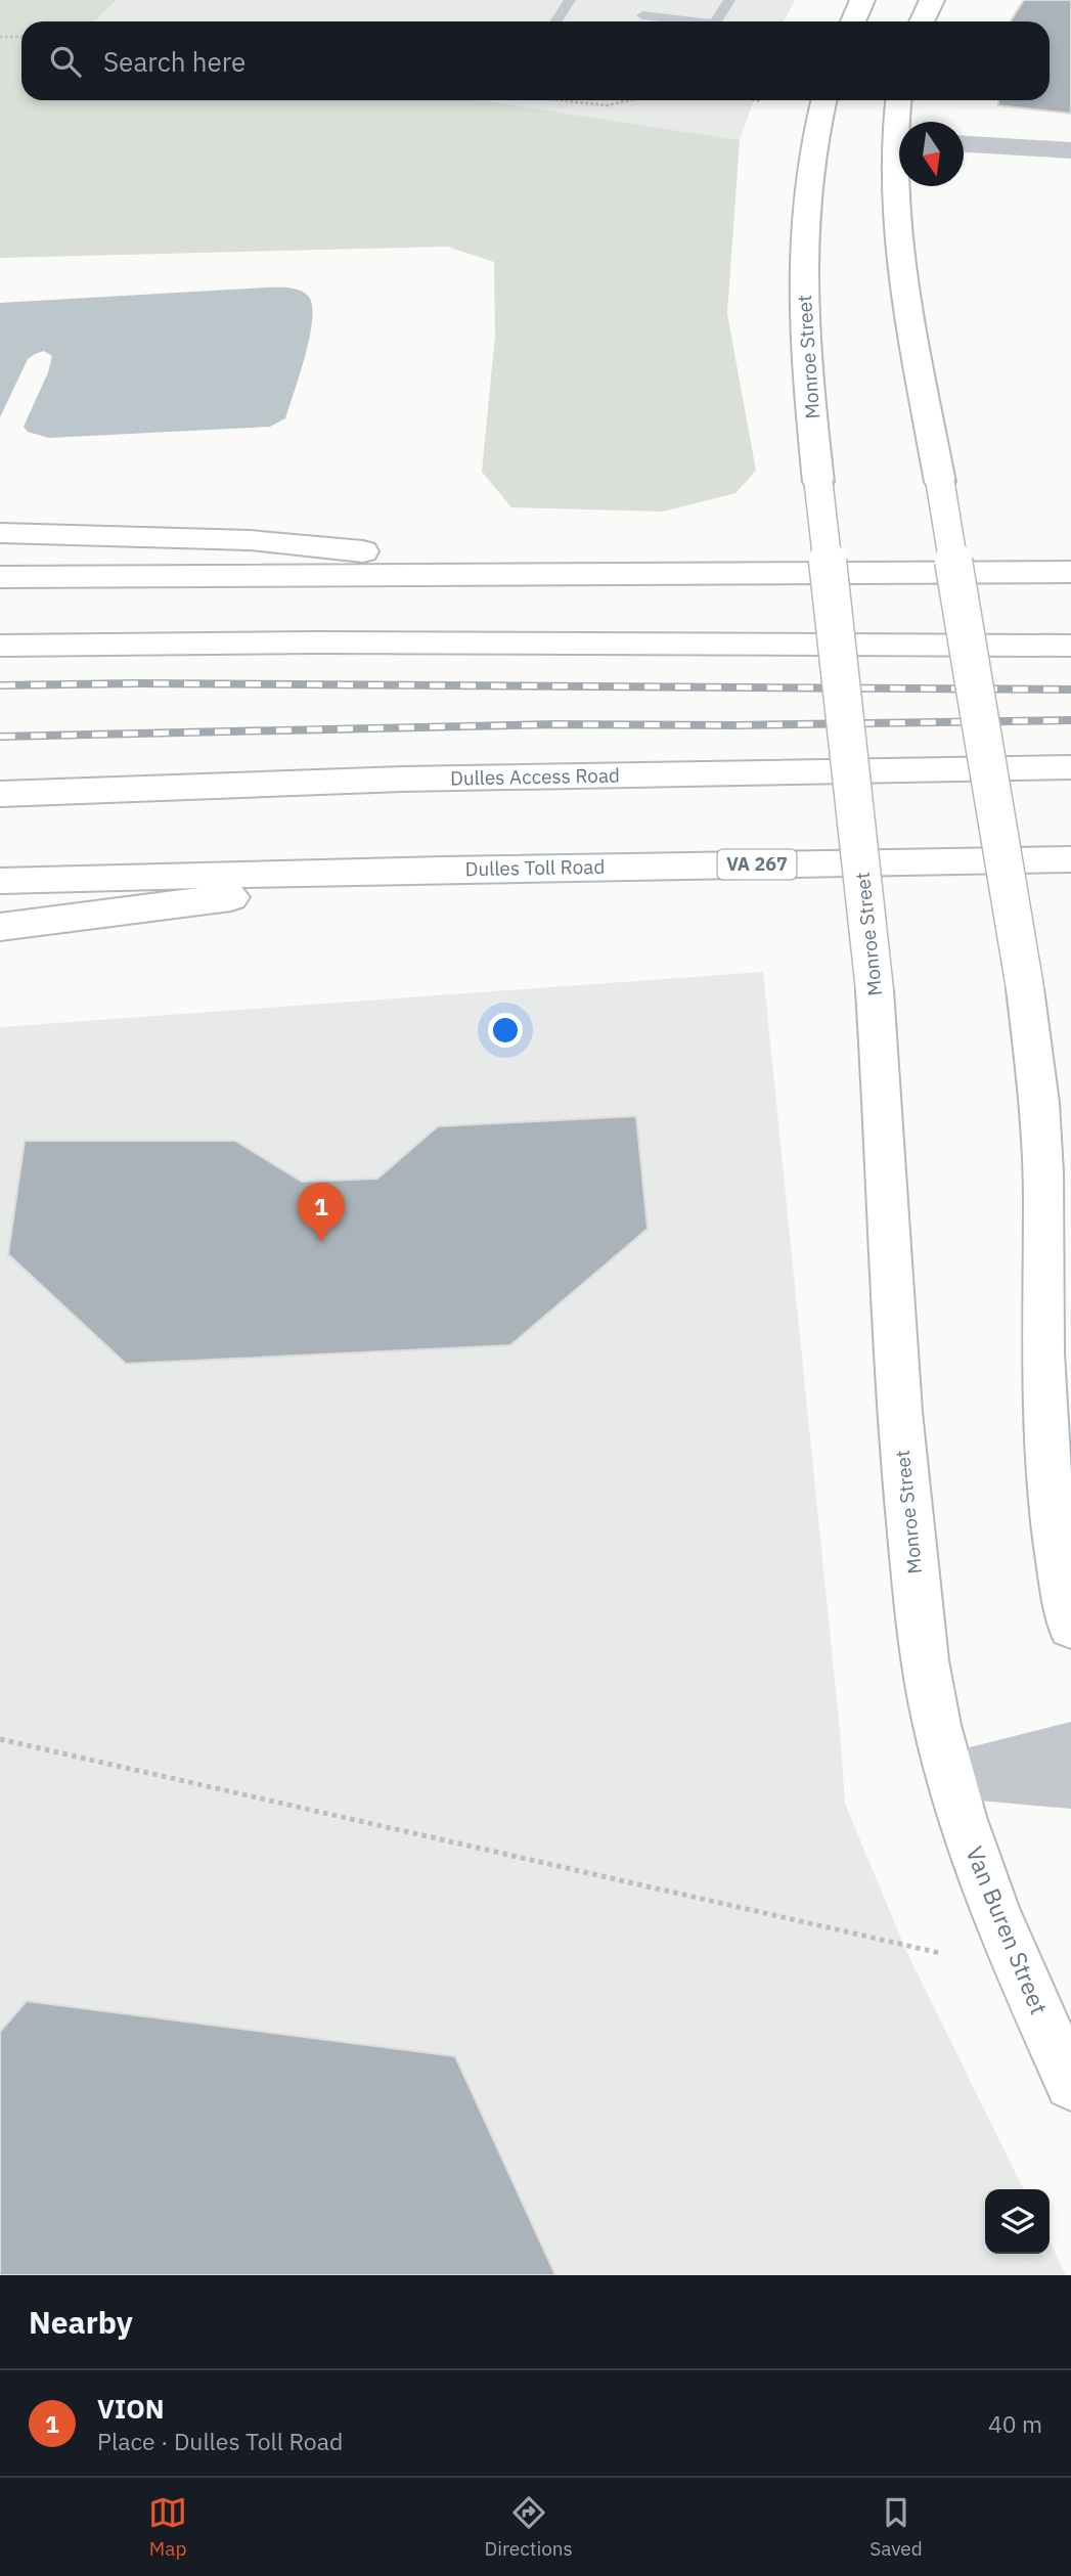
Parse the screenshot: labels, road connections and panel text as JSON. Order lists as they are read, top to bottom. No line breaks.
{"streets":{"main road":["Monroe Street","Dulles Access Road","VA 267","Dulles Toll Road","Van Buren Street"]},"crossings":[["Monroe Street","Van Buren Street"]],"north":"bottom","page":{"search":"Search here","pins":"1","heading":"Nearby","list":[{"mark":"1","name":"VION","note":"Place · Dulles Toll Road","value":"40 m"}],"nav":["Map","Directions","Saved"]}}
